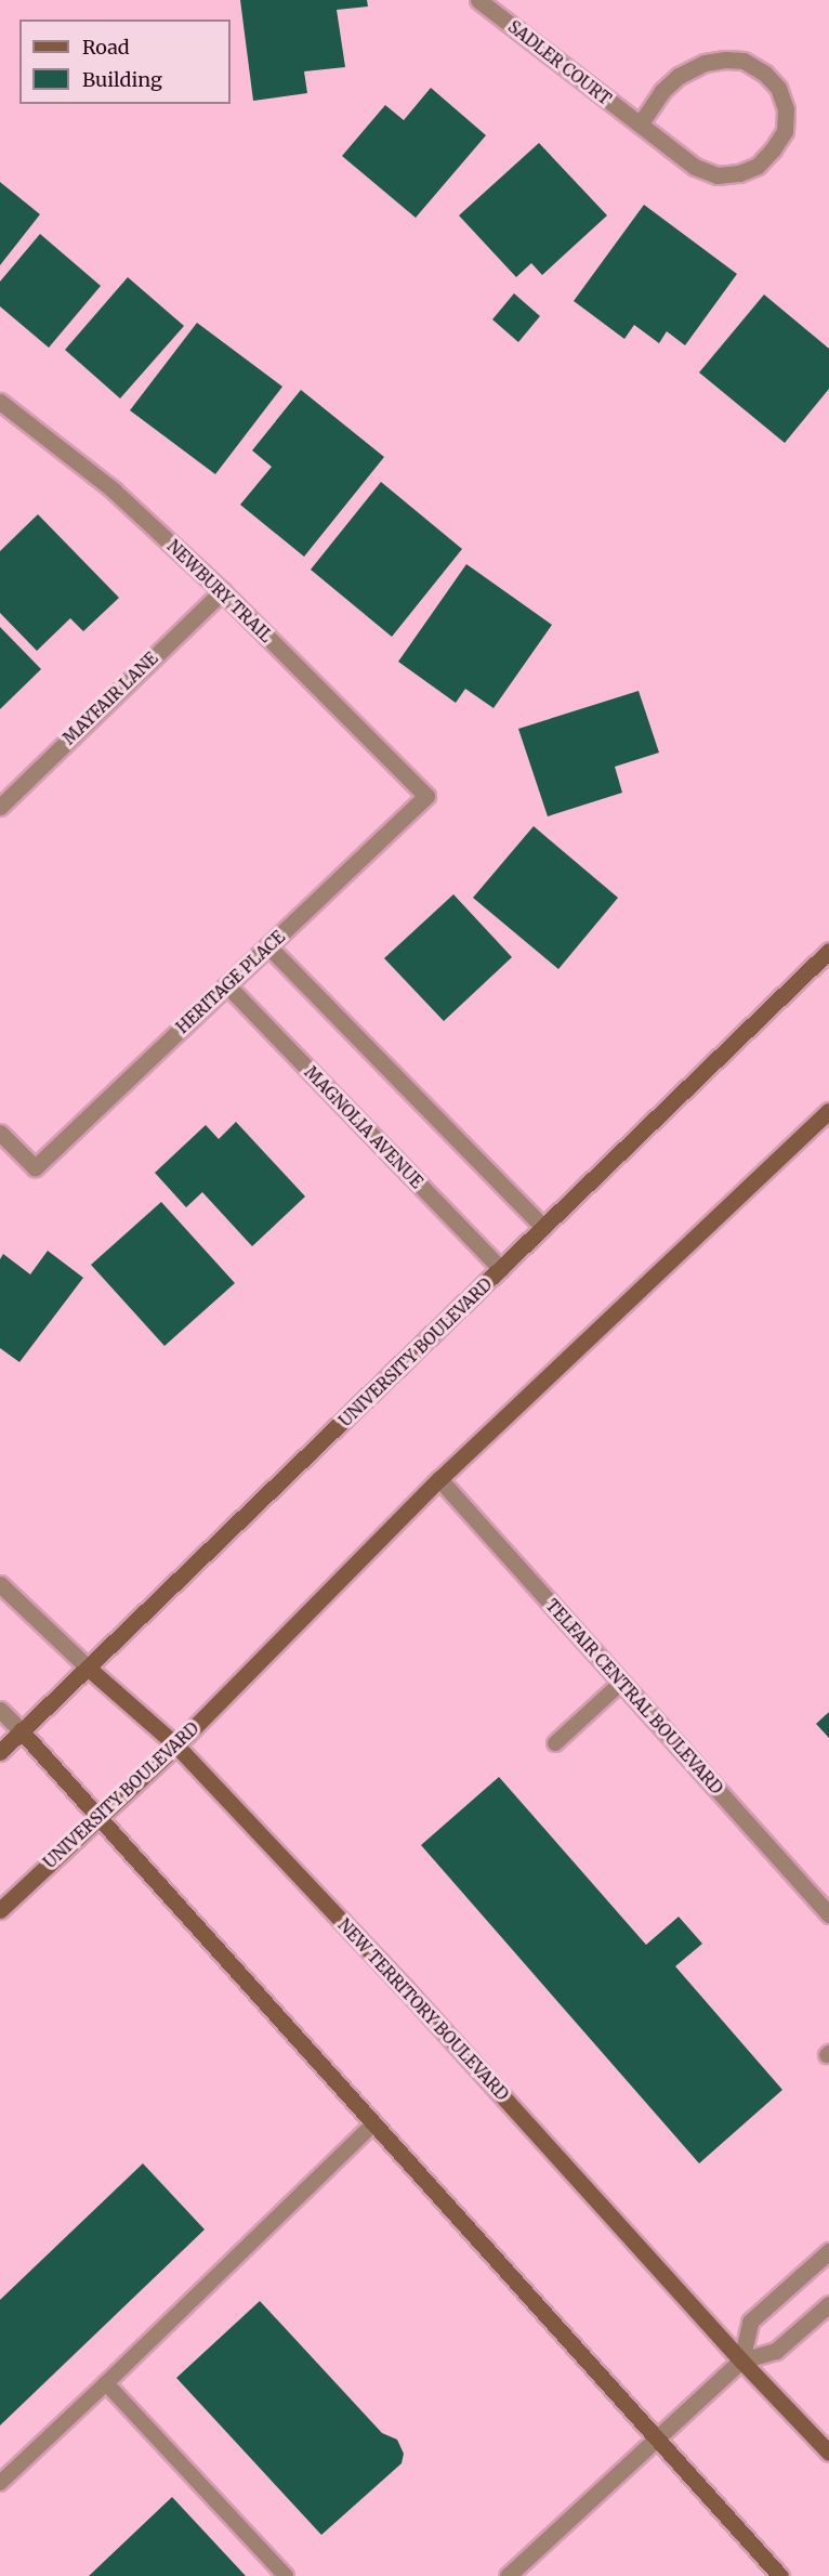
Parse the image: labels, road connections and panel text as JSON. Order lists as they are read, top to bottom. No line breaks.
{"streets":{"main road":["UNIVERSITY BOULEVARD","NEW TERRITORY BOULEVARD"],"street":["SADLER COURT","NEWBURY TRAIL","MAYFAIR LANE","HERITAGE PLACE","MAGNOLIA AVENUE","TELFAIR CENTRAL BOULEVARD"]},"crossings":[["NEWBURY TRAIL","MAYFAIR LANE"],["NEWBURY TRAIL","HERITAGE PLACE"],["HERITAGE PLACE","MAGNOLIA AVENUE"],["MAGNOLIA AVENUE","UNIVERSITY BOULEVARD"],["UNIVERSITY BOULEVARD","TELFAIR CENTRAL BOULEVARD"],["UNIVERSITY BOULEVARD","NEW TERRITORY BOULEVARD"]],"legend":["Road","Building"]}
